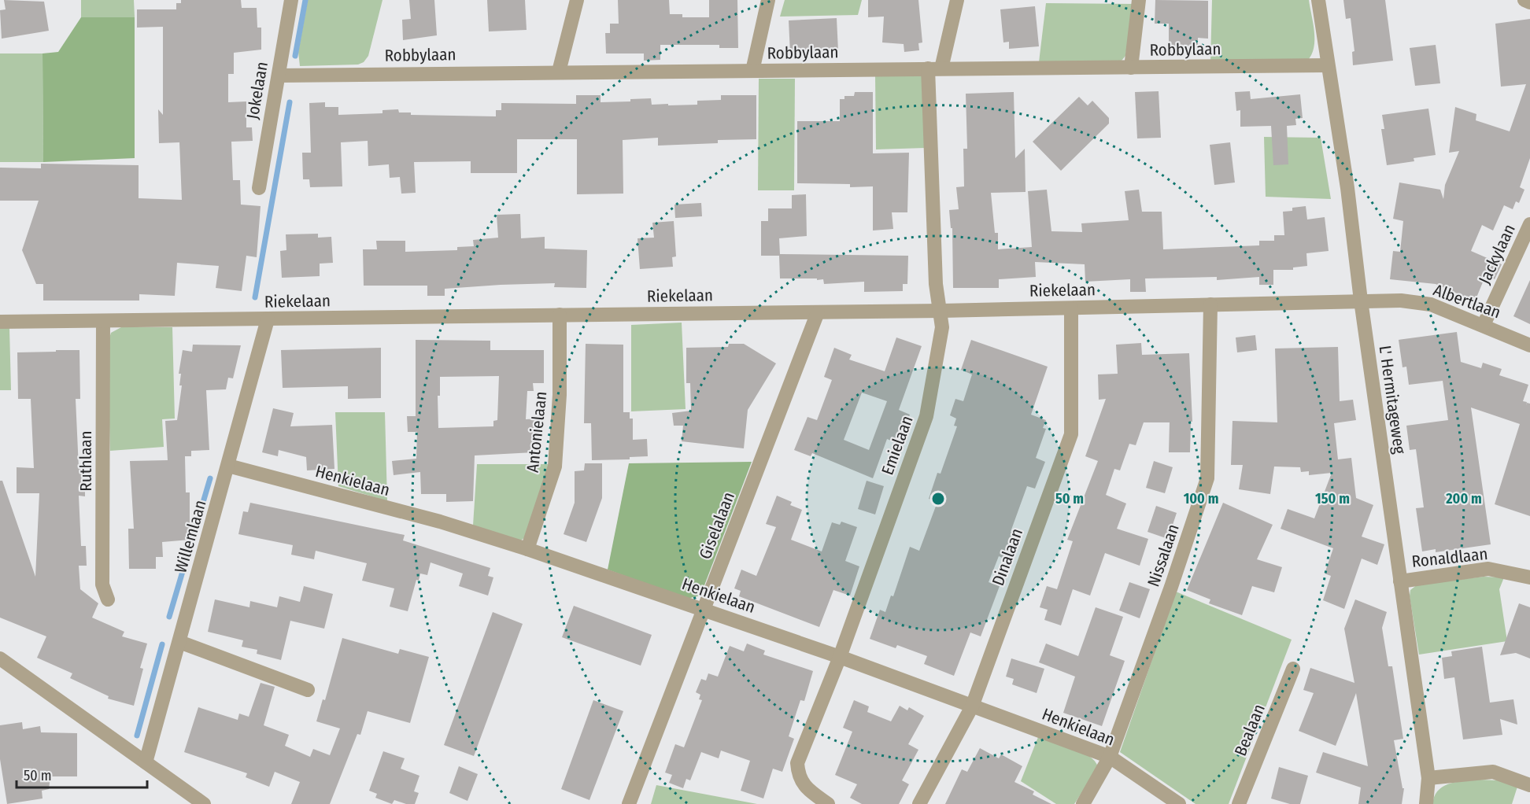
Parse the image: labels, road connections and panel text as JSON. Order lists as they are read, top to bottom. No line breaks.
{"streets":{"street":["Robbylaan","Jokelaan","Jackylaan","Riekelaan","Albertlaan","L' Hermitageweg","Antonielaan","Emielaan","Ruthlaan","Henkielaan","Giselalaan","Willemlaan","Nissalaan","Dinalaan","Ronaldlaan","Bealaan"]},"crossings":[["Robbylaan","Jokelaan"],["Robbylaan","L' Hermitageweg"],["Robbylaan","Emielaan"],["Jackylaan","Albertlaan"],["Riekelaan","Albertlaan"],["Riekelaan","L' Hermitageweg"],["Riekelaan","Antonielaan"],["Riekelaan","Emielaan"],["Riekelaan","Ruthlaan"],["Riekelaan","Giselalaan"],["Riekelaan","Willemlaan"],["Riekelaan","Nissalaan"],["Riekelaan","Dinalaan"],["Albertlaan","L' Hermitageweg"],["L' Hermitageweg","Ronaldlaan"],["Antonielaan","Henkielaan"],["Emielaan","Henkielaan"],["Henkielaan","Giselalaan"],["Henkielaan","Willemlaan"],["Henkielaan","Nissalaan"],["Henkielaan","Dinalaan"]],"scale_bar":"50 m","rings":["50 m","100 m","150 m","200 m"]}
